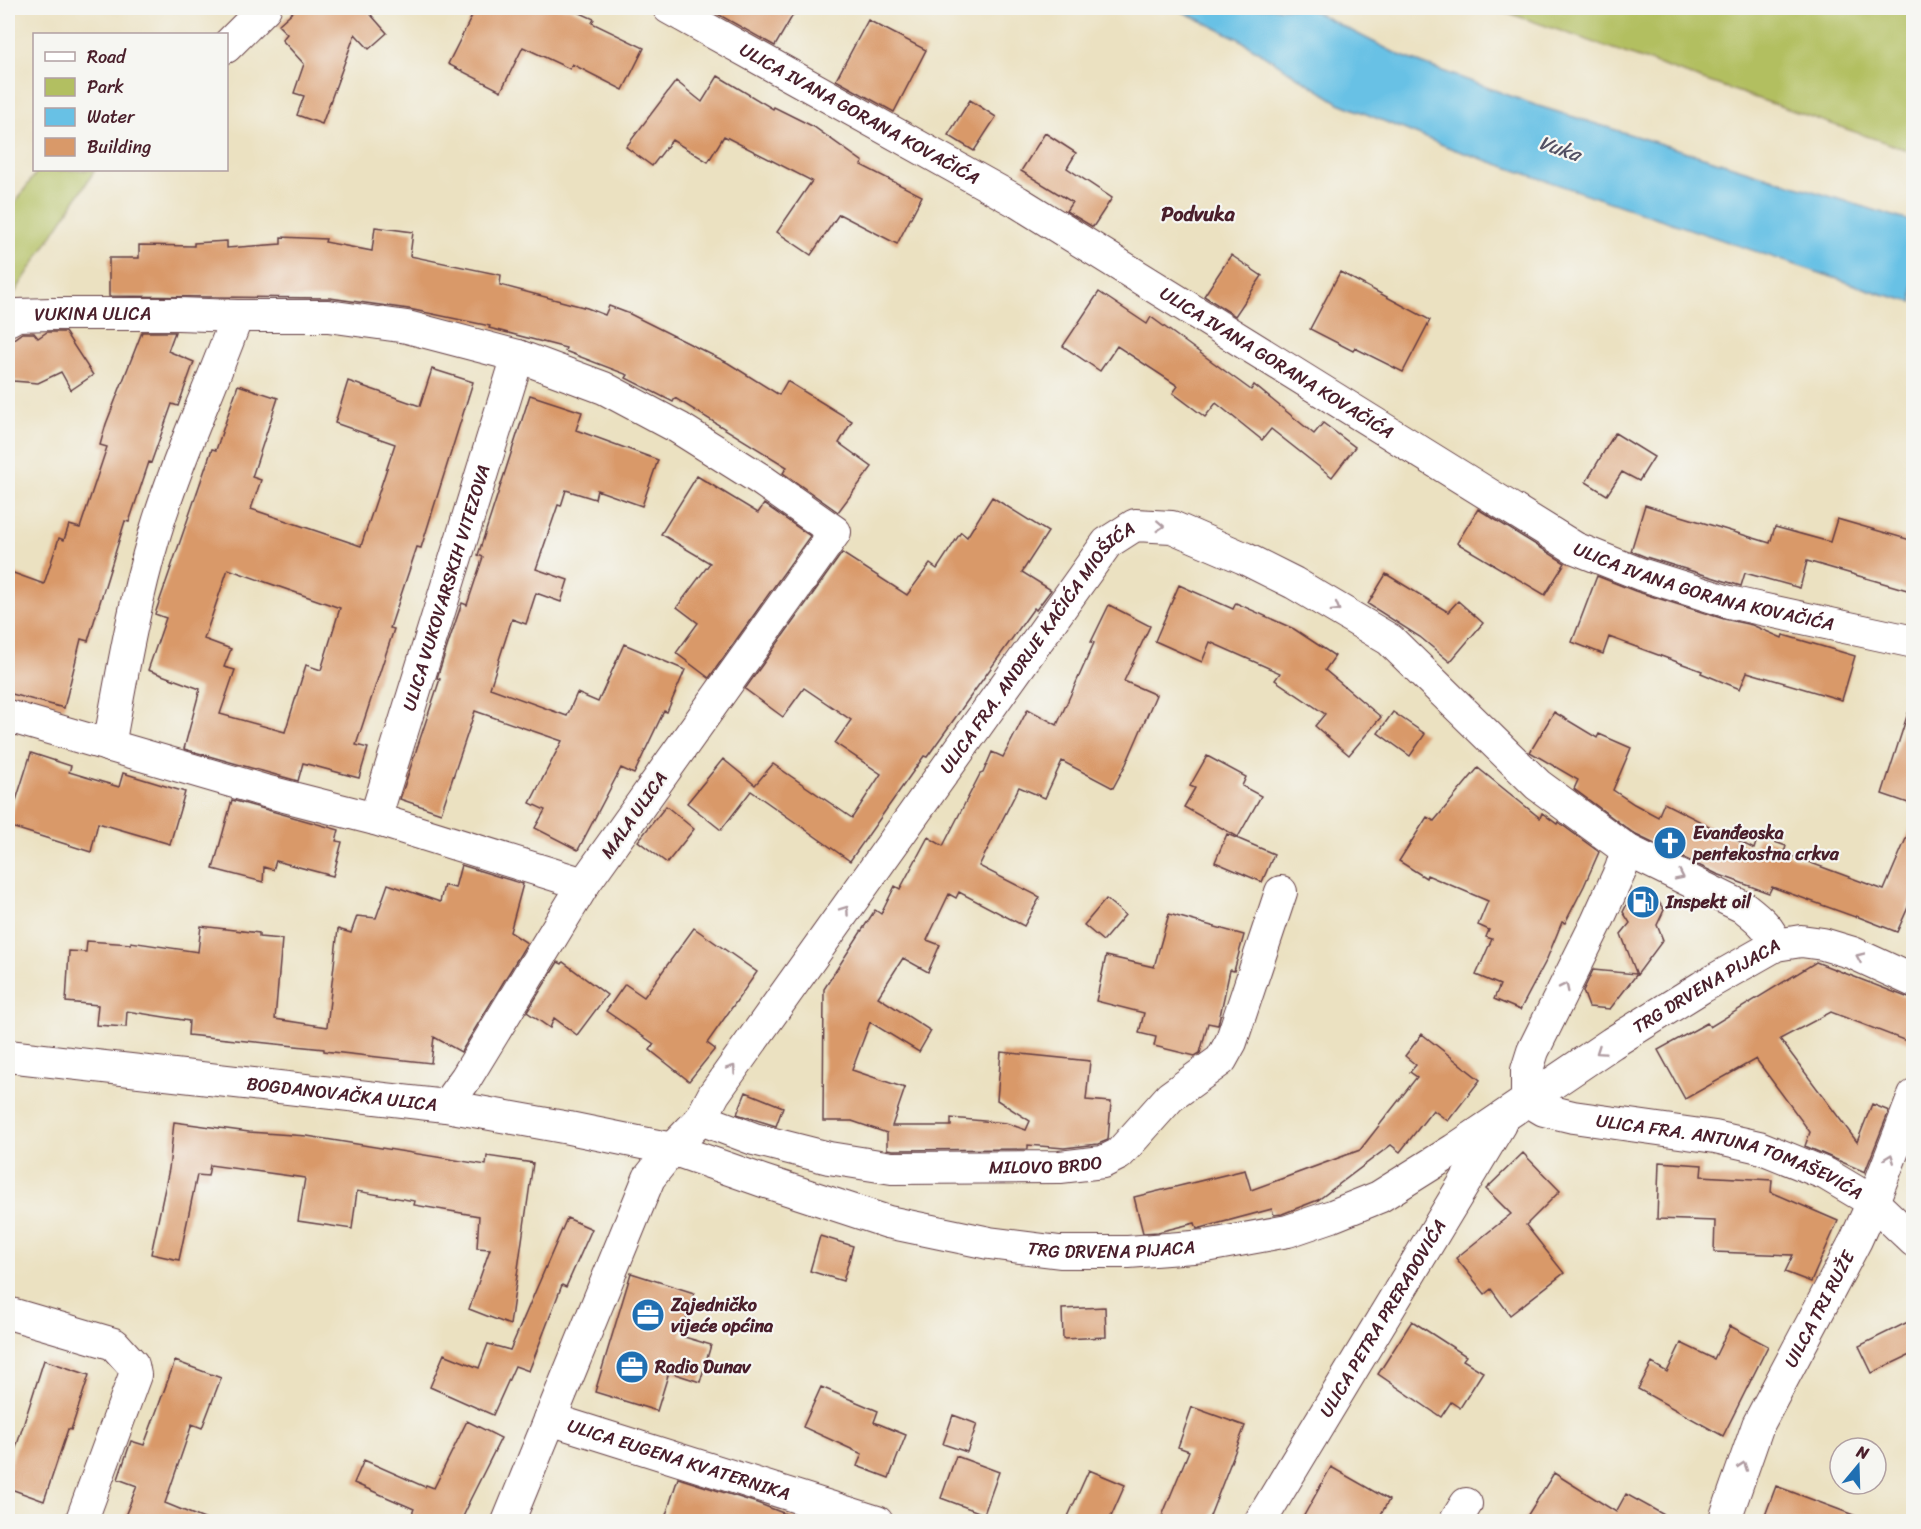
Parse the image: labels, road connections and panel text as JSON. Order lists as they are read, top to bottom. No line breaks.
{"streets":{"street":["ULICA IVANA GORANA KOVAČIĆA","VUKINA ULICA","ULICA VUKOVARSKIH VITEZOVA","ULICA FRA. ANDRIJE KAČIĆA MIOŠIĆA","MALA ULICA","TRG DRVENA PIJACA","BOGDANOVAČKA ULICA","ULICA FRA. ANTUNA TOMAŠEVIĆA","MILOVO BRDO","UILCA TRI RUŽE","ULICA PETRA PRERADOVIĆA","ULICA EUGENA KVATERNIKA"]},"crossings":[["ULICA VUKOVARSKIH VITEZOVA","MALA ULICA"],["ULICA FRA. ANDRIJE KAČIĆA MIOŠIĆA","TRG DRVENA PIJACA"],["ULICA FRA. ANDRIJE KAČIĆA MIOŠIĆA","MILOVO BRDO"],["MALA ULICA","BOGDANOVAČKA ULICA"],["TRG DRVENA PIJACA","BOGDANOVAČKA ULICA"],["TRG DRVENA PIJACA","ULICA FRA. ANTUNA TOMAŠEVIĆA"],["TRG DRVENA PIJACA","ULICA PETRA PRERADOVIĆA"],["TRG DRVENA PIJACA","ULICA EUGENA KVATERNIKA"],["BOGDANOVAČKA ULICA","ULICA EUGENA KVATERNIKA"],["ULICA FRA. ANTUNA TOMAŠEVIĆA","UILCA TRI RUŽE"],["ULICA FRA. ANTUNA TOMAŠEVIĆA","ULICA PETRA PRERADOVIĆA"]],"one_way":["UILCA TRI RUŽE"],"districts":["Podvuka"],"water":["Vuka"],"places":{"church":["Evanđeoska pentekostna crkva"],"fuel station":["Inspekt oil"],"office":["Zajedničko vijeće općina","Radio Dunav"]},"legend":["Road","Park","Water","Building"],"north":"top"}
